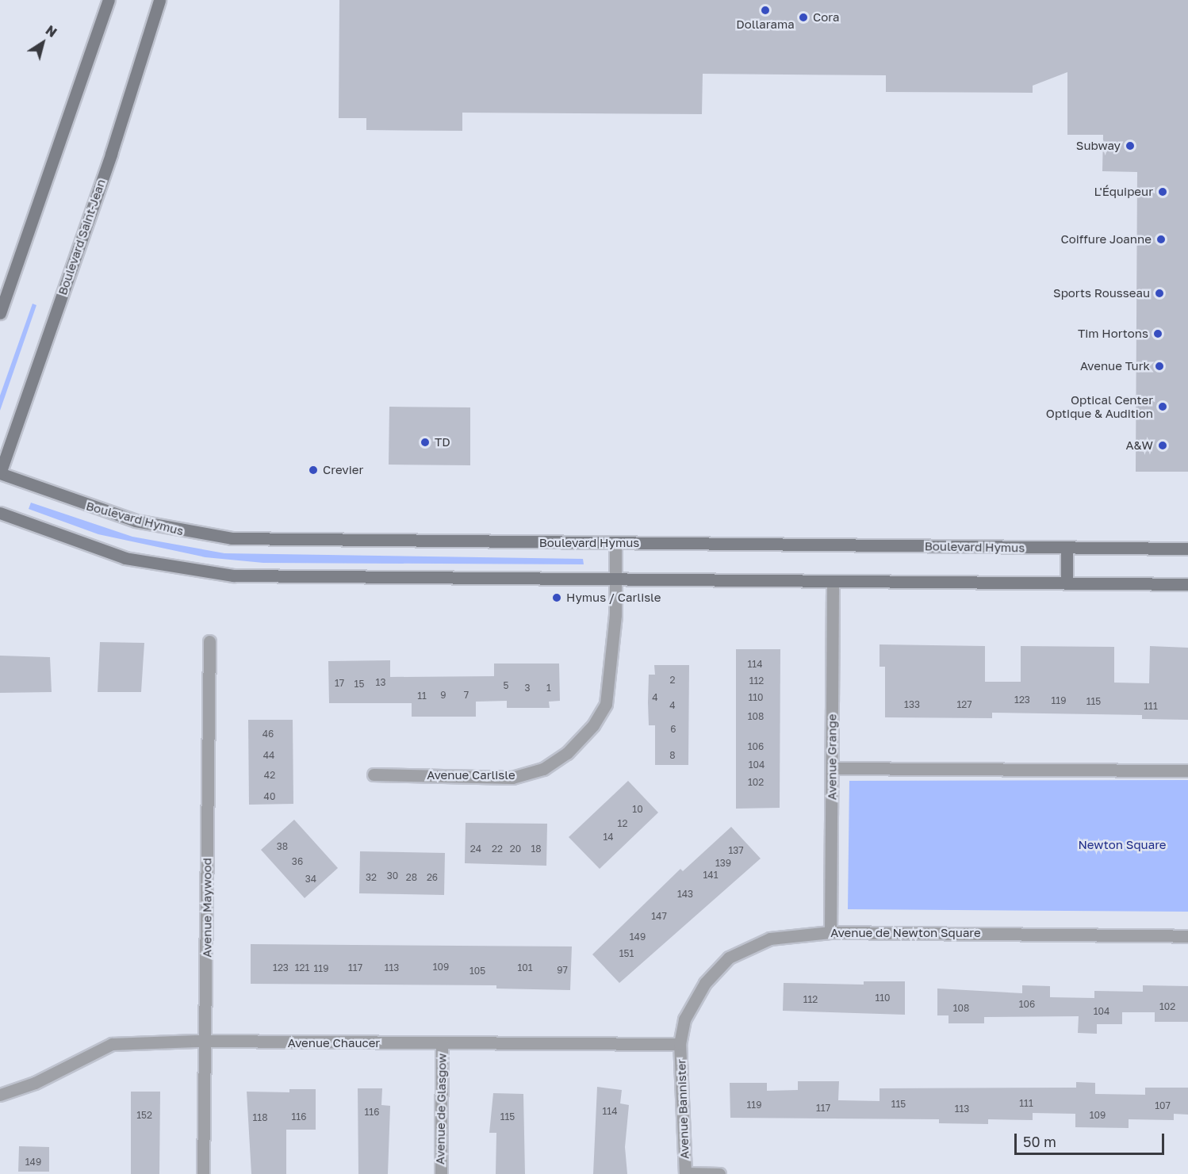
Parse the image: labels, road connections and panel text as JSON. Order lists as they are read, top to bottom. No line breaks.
{"streets":{"street":["Boulevard Saint-Jean","Boulevard Hymus","Avenue Grange","Avenue Carlisle","Avenue Maywood","Avenue de Newton Square","Avenue Chaucer","Avenue de Glasgow","Avenue Bannister"]},"crossings":[["Boulevard Saint-Jean","Boulevard Hymus"],["Boulevard Hymus","Avenue Carlisle"],["Avenue Grange","Avenue de Newton Square"],["Avenue Maywood","Avenue Chaucer"],["Avenue de Newton Square","Avenue Chaucer"],["Avenue de Newton Square","Avenue Bannister"],["Avenue Chaucer","Avenue de Glasgow"],["Avenue Chaucer","Avenue Bannister"]],"parks":["Newton Square"],"places":["Dollarama","Cora","Subway","L'Équipeur","Coiffure Joanne","Sports Rousseau","Tim Hortons","Avenue Turk","Optical Center Optique & Audition","TD","A&W","Crevier","Hymus / Carlisle"],"house_numbers":["114","2","112","13","17","15","5","3","1","9","7","11","4","110","123","119","115","133","127","4","111","108","6","46","106","44","8","104","42","102","40","10","12","14","38","24","22","20","18","137","36","139","141","30","32","28","26","34","143","147","149","151","109","123","121","117","113","101","119","97","105","110","112","106","102","108","104","111","115","119","107","117","113","114","116","152","109","116","115","118","149"],"scale_bar":"50 m","north":"top right"}
